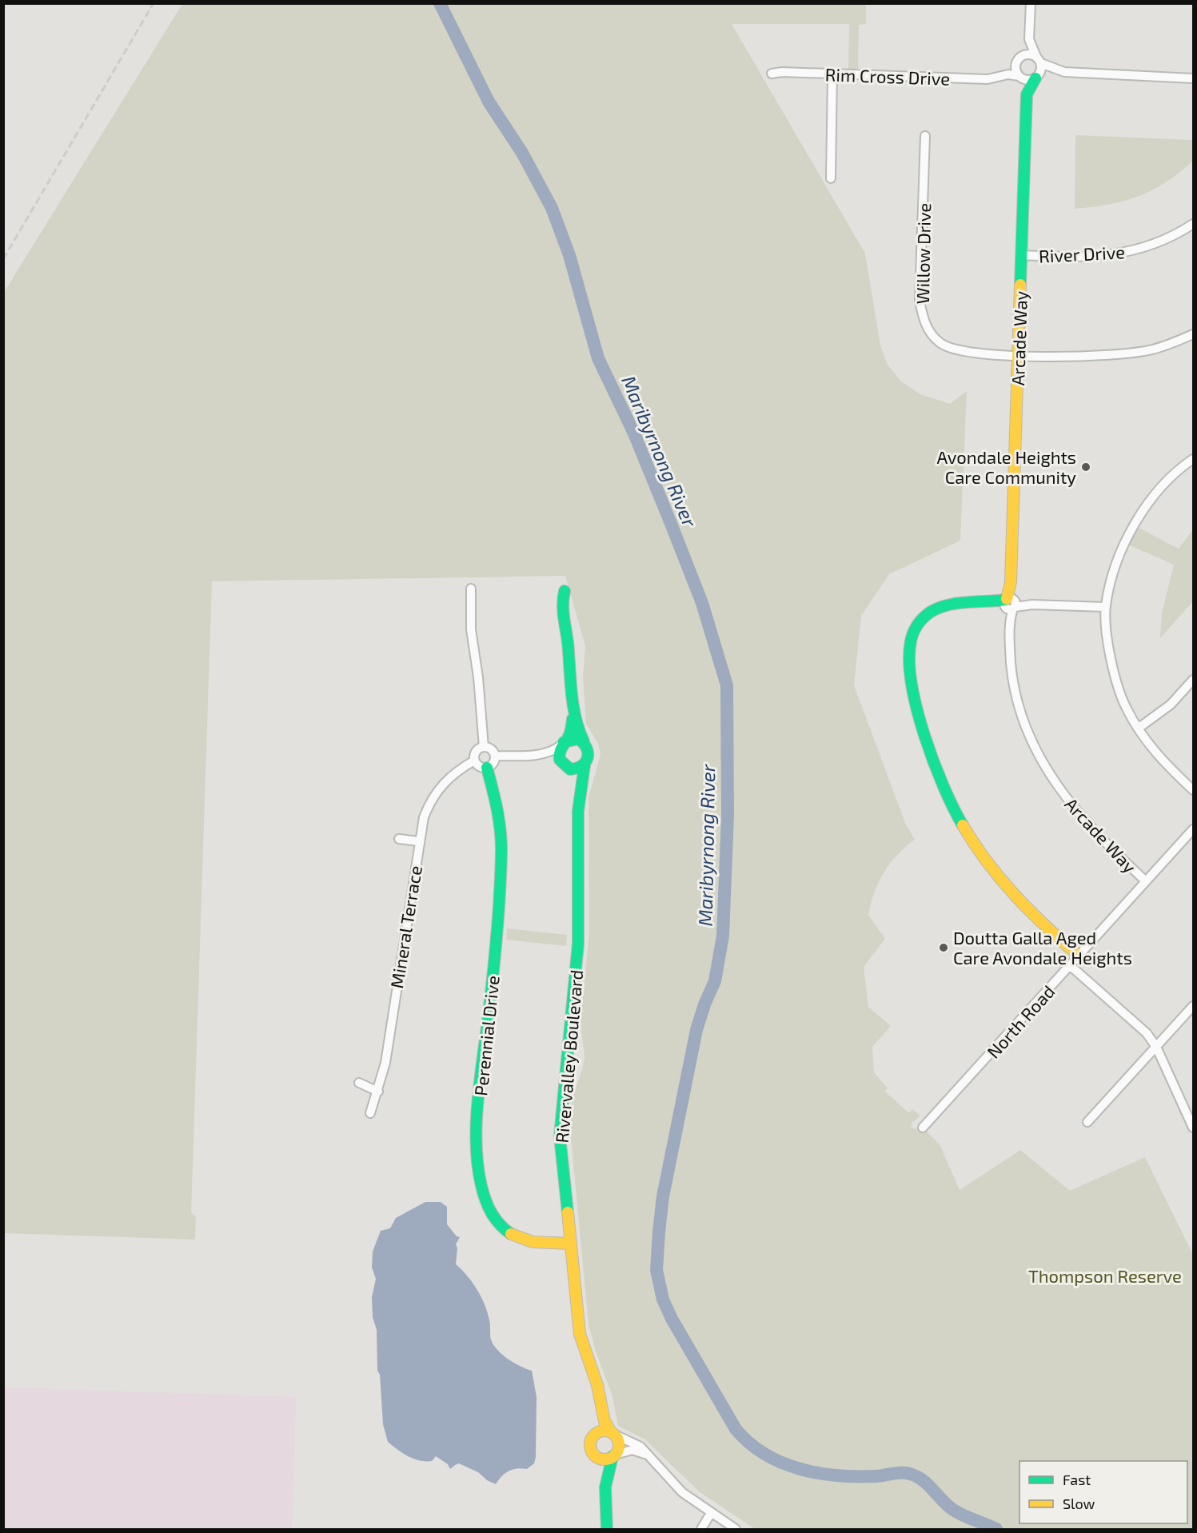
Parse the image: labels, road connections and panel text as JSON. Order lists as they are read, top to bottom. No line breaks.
{"streets":{"street":["Rim Cross Drive","Willow Drive","River Drive","Arcade Way","Mineral Terrace","North Road","Perennial Drive","Rivervalley Boulevard"]},"crossings":[["Rim Cross Drive","Arcade Way"],["Willow Drive","Arcade Way"],["River Drive","Arcade Way"],["Arcade Way","North Road"],["Mineral Terrace","Perennial Drive"],["Perennial Drive","Rivervalley Boulevard"]],"water":["Maribyrnong River"],"parks":["Thompson Reserve"],"places":["Avondale Heights Care Community","Doutta Galla Aged Care Avondale Heights"],"legend":["Fast","Slow"]}
